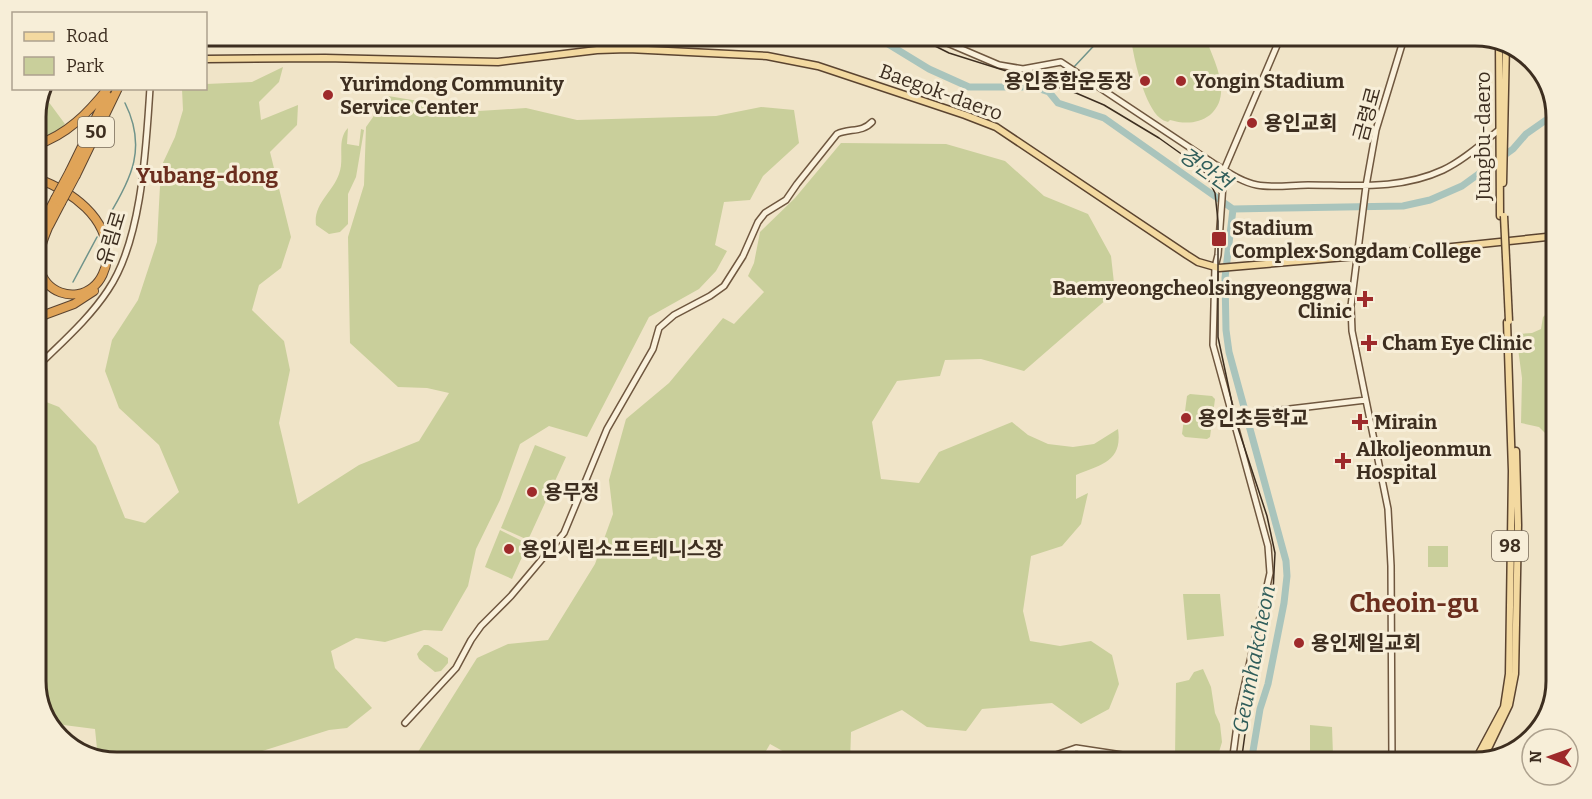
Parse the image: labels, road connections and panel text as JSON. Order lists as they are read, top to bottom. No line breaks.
{"streets":{"highway":["50"],"main road":["Baegok-daero","금령로","Jungbu-daero","유림로","98"]},"crossings":[["Baegok-daero","금령로"]],"districts":["Yubang-dong","Cheoin-gu"],"water":["경안천","Geumhakcheon"],"places":{"other":["용인종합운동장","Yongin Stadium","Yurimdong Community Service Center","용인교회","용인초등학교","용무정","용인시립소프트테니스장","용인제일교회"],"transit":["Stadium Complex·Songdam College"],"health":["Baemyeongcheolsingyeonggwa Clinic","Cham Eye Clinic","Mirain","Alkoljeonmun Hospital"]},"legend":["Road","Park"],"north":"left"}
